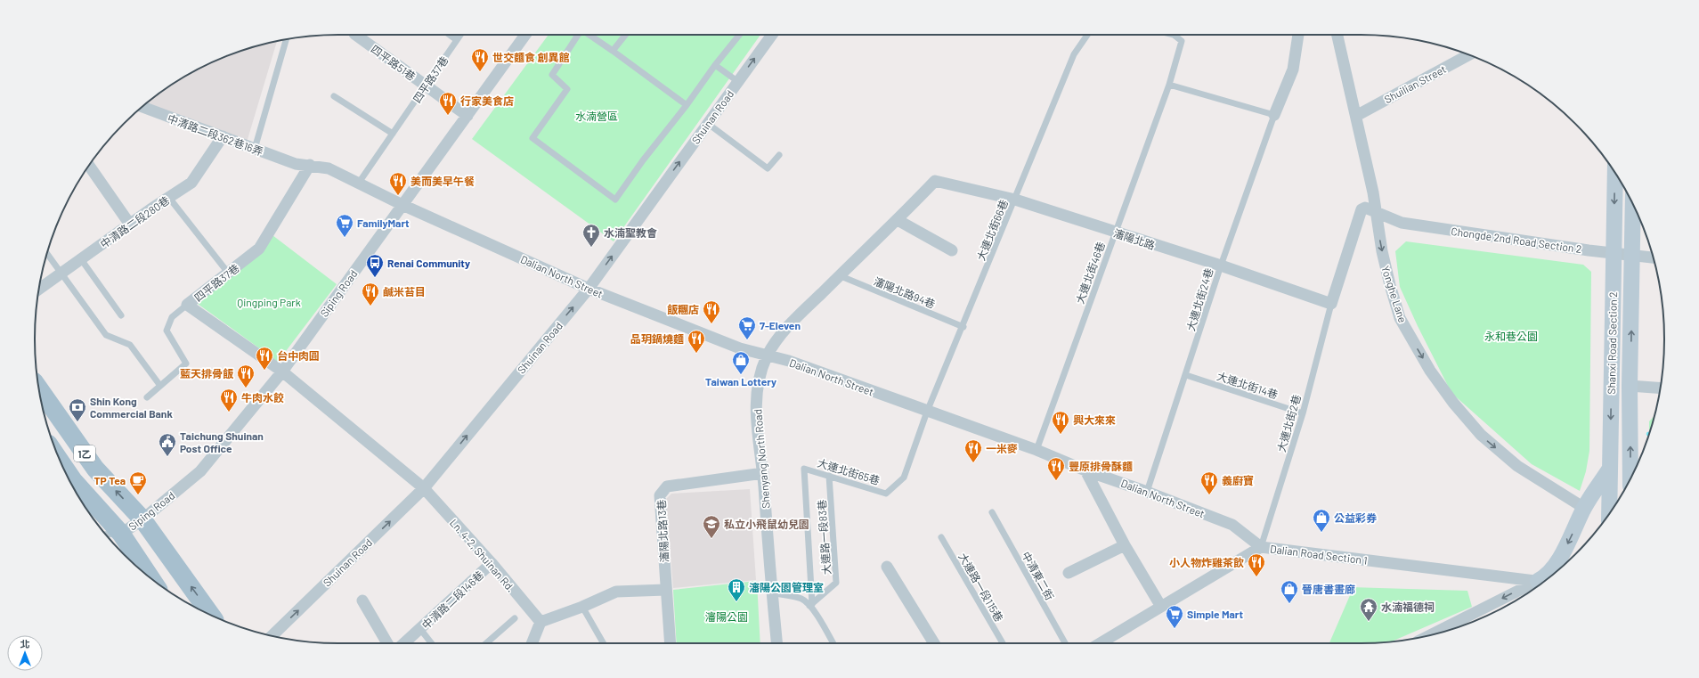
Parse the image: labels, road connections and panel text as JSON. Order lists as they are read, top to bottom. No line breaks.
{"streets":{"main road":["1乙"],"street":["四平路51巷","四平路37巷","Shuilian Street","Shuinan Road","中清路二段362巷16弄","中清路二段280巷","瀋陽北路","Chongde 2nd Road Section 2","Dalian North Street","Siping Road","Yonghe Lane","Shanxi Road Section 2","Shenyang North Road","瀋陽北路13巷","Dalian Road Section 1","Ln. 4-2, Shuinan Rd.","中清路二段146巷"],"lane":["大連北街66巷","大連北街46巷","瀋陽北路94巷","大連北街24巷","大連北街14巷","大連北街2巷","大連北街65巷","大連路一段83巷","中清東二街","大連路一段115巷"]},"crossings":[["四平路51巷","四平路37巷"],["四平路51巷","Siping Road"],["四平路37巷","Shuinan Road"],["四平路37巷","中清路二段362巷16弄"],["四平路37巷","Siping Road"],["四平路37巷","Ln. 4-2, Shuinan Rd."],["Shuilian Street","Yonghe Lane"],["Shuinan Road","Dalian North Street"],["Shuinan Road","Ln. 4-2, Shuinan Rd."],["中清路二段362巷16弄","中清路二段280巷"],["大連北街66巷","瀋陽北路"],["大連北街66巷","Dalian North Street"],["大連北街66巷","瀋陽北路94巷"],["大連北街66巷","大連北街65巷"],["瀋陽北路","大連北街46巷"],["瀋陽北路","大連北街24巷"],["瀋陽北路","大連北街2巷"],["瀋陽北路","Shenyang North Road"],["Chongde 2nd Road Section 2","Yonghe Lane"],["Chongde 2nd Road Section 2","Shanxi Road Section 2"],["大連北街46巷","Dalian North Street"],["Dalian North Street","Siping Road"],["Dalian North Street","大連北街24巷"],["Dalian North Street","大連北街2巷"],["Dalian North Street","Shenyang North Road"],["Dalian North Street","大連北街65巷"],["Dalian North Street","Dalian Road Section 1"],["瀋陽北路94巷","Shenyang North Road"],["Siping Road","1乙"],["大連北街24巷","大連北街14巷"],["大連北街14巷","大連北街2巷"],["大連北街2巷","Dalian Road Section 1"],["Shenyang North Road","瀋陽北路13巷"],["大連北街65巷","大連路一段83巷"],["Ln. 4-2, Shuinan Rd.","中清路二段146巷"]],"one_way":["Shuinan Road","Yonghe Lane"],"parks":["水湳營區","Qingping Park","永和巷公園","瀋陽公園"],"places":{"restaurant":["世交麵食 創異館","行家美食店","美而美早午餐","鹹米苔目","飯糰店","品玥鍋燒麵","台中肉圓","藍天排骨飯","牛肉水餃","興大來來","一米麥","豐原排骨酥麵","義廚寶","小人物炸雞茶飲"],"supermarket":["FamilyMart","7-Eleven","Simple Mart"],"church":["水湳聖教會"],"bus stop":["Renai Community"],"shop":["Taiwan Lottery","公益彩券","晉唐書畫廊"],"bank":["Shin Kong Commercial Bank"],"public building":["Taichung Shuinan Post Office"],"cafe":["TP Tea"],"school or university":["私立小飛鼠幼兒園"],"building":["瀋陽公園管理室"],"temple":["水湳福德祠"]},"north":"top"}
